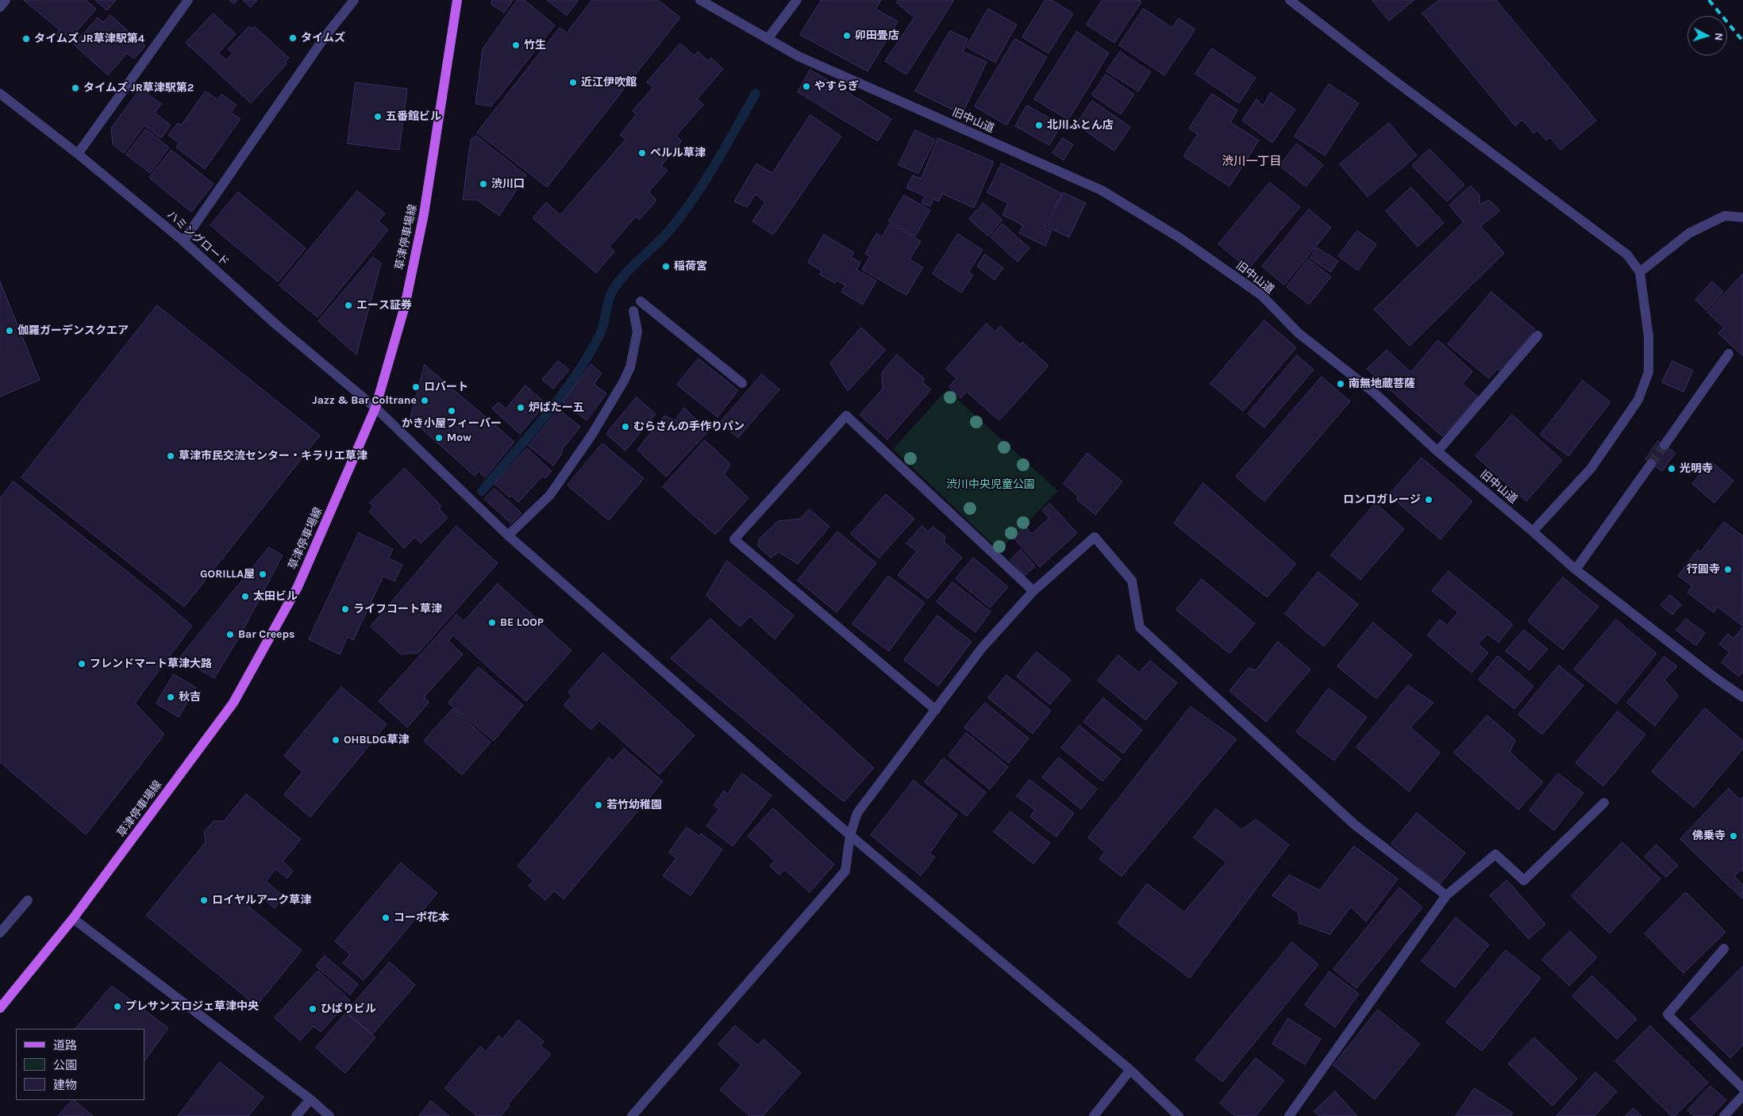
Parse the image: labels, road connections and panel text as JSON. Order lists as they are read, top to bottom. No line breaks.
{"streets":{"main road":["草津停車場線"],"street":["旧中山道","ハミングロード"]},"crossings":[["草津停車場線","ハミングロード"]],"districts":["渋川一丁目"],"parks":["渋川中央児童公園"],"places":["卯田畳店","タイムズ","タイムズ JR草津駅第4","竹生","近江伊吹館","やすらぎ","タイムズ JR草津駅第2","五番館ビル","北川ふとん店","ペルル草津","渋川口","稲荷宮","エース証券","伽羅ガーデンスクエア","南無地蔵菩薩","ロバート","Jazz & Bar Coltrane","炉ばたー五","かき小屋フィーバー","むらさんの手作りパン","Mow","草津市民交流センター・キラリエ草津","光明寺","ロンロガレージ","行圓寺","GORILLA屋","太田ビル","ライフコート草津","BE LOOP","Bar Creeps","フレンドマート草津大路","秋吉","OHBLDG草津","若竹幼稚園","佛乗寺","ロイヤルアーク草津","コーポ花本","プレサンスロジェ草津中央","ひばりビル"],"legend":["道路","公園","建物"],"north":"right"}
